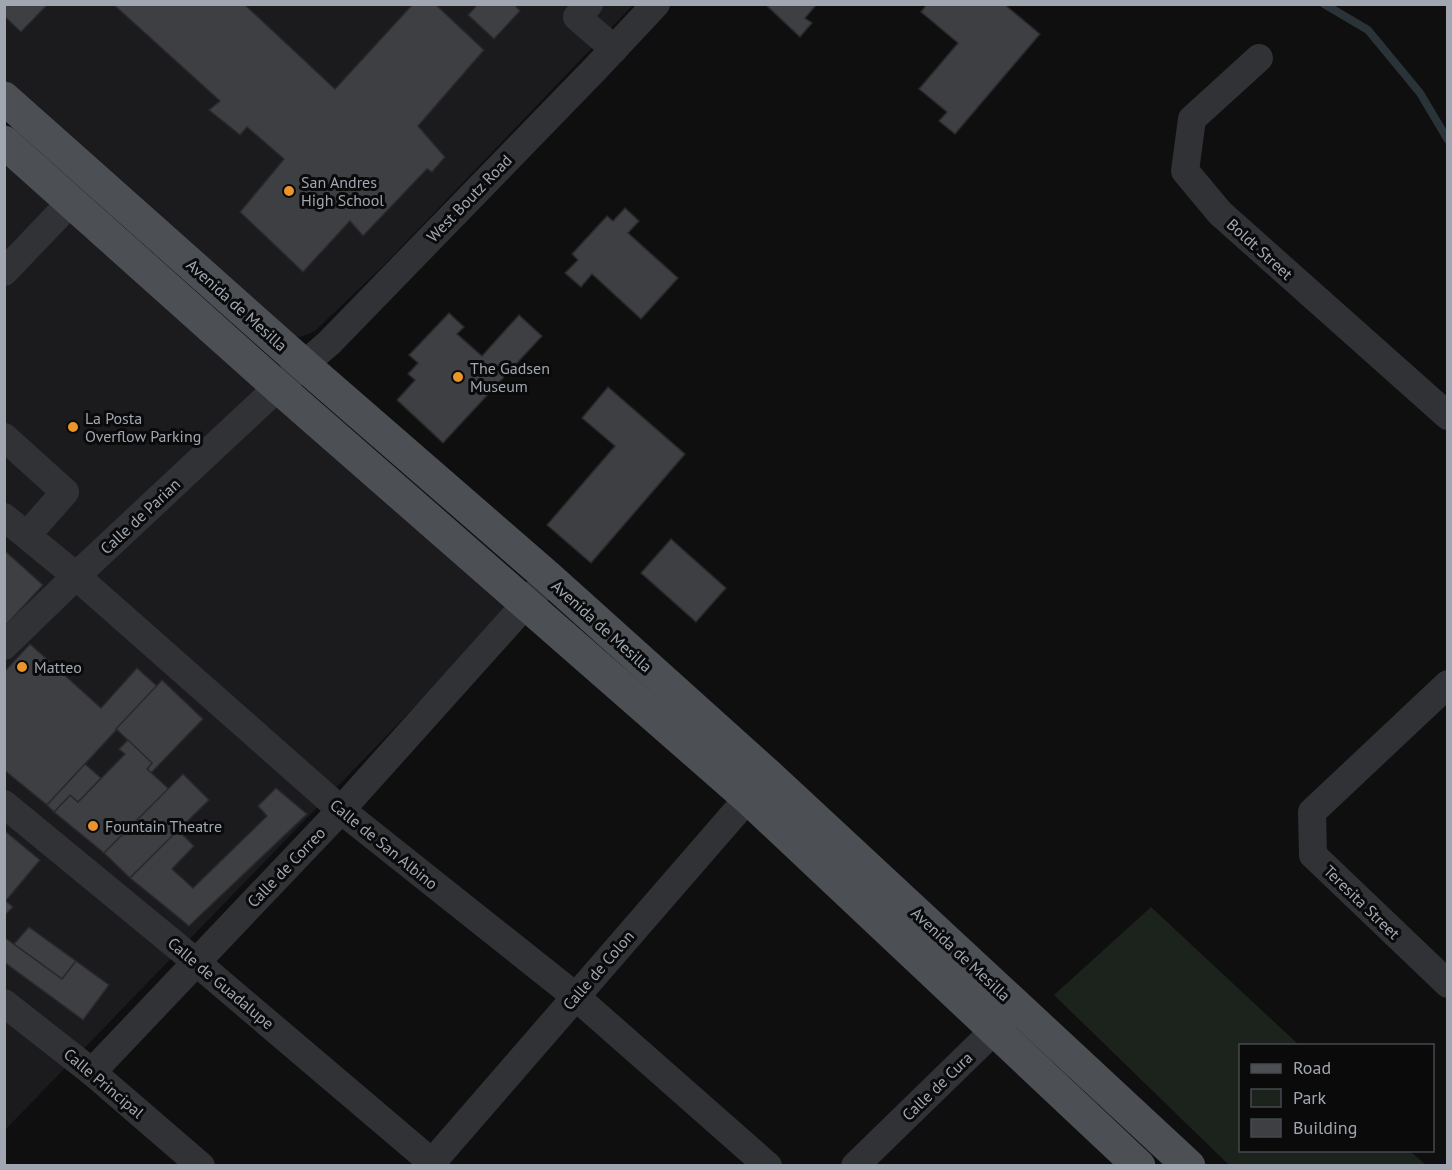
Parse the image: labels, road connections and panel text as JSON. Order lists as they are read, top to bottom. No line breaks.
{"streets":{"main road":["Avenida de Mesilla"],"street":["West Boutz Road","Boldt Street","Calle de Parian","Calle de San Albino","Calle de Correo","Teresita Street","Calle de Colon","Calle de Guadalupe","Calle Principal","Calle de Cura"]},"crossings":[["West Boutz Road","Avenida de Mesilla"],["West Boutz Road","Calle de Parian"],["Avenida de Mesilla","Calle de Parian"],["Avenida de Mesilla","Calle de Correo"],["Avenida de Mesilla","Calle de Colon"],["Avenida de Mesilla","Calle de Cura"],["Calle de Parian","Calle de San Albino"],["Calle de San Albino","Calle de Correo"],["Calle de San Albino","Calle de Colon"],["Calle de Correo","Calle de Guadalupe"],["Calle de Correo","Calle Principal"],["Calle de Colon","Calle de Guadalupe"]],"places":["San Andres High School","The Gadsen Museum","La Posta Overflow Parking","Matteo","Fountain Theatre"],"legend":["Road","Park","Building"]}
